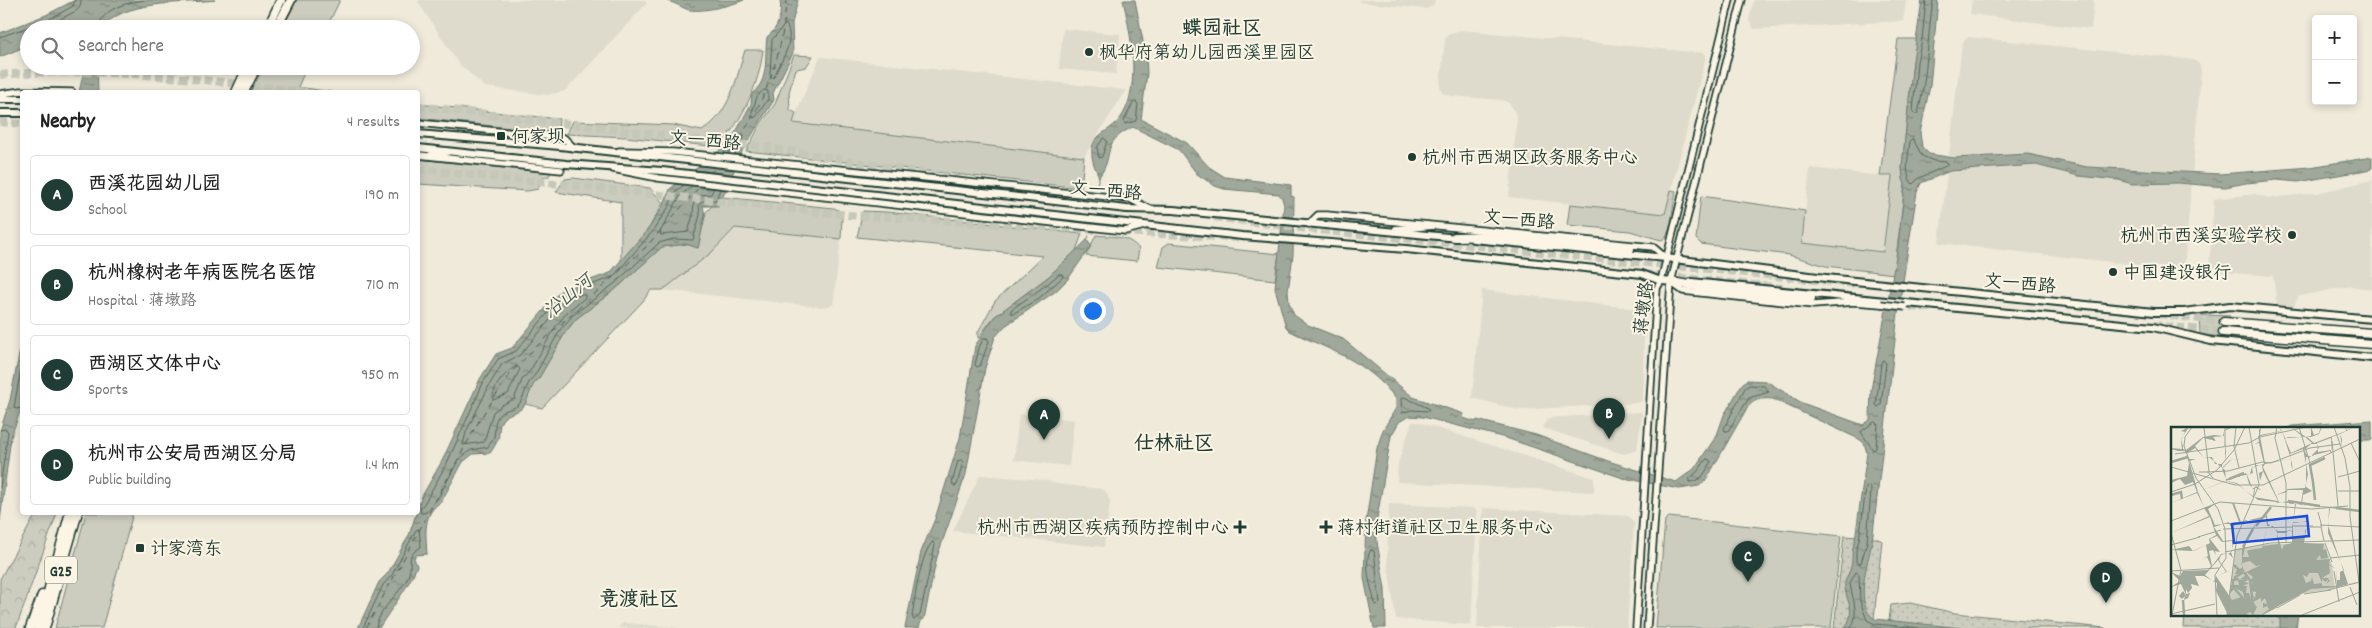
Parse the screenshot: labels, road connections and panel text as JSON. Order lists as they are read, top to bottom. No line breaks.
{"streets":{"highway":["G25"],"main road":["文一西路","蒋墩路"]},"crossings":[["文一西路","蒋墩路"]],"districts":["蝶园社区","仕林社区","竞渡社区"],"water":["沿山河"],"places":{"other":["枫华府第幼儿园西溪里园区","杭州市西湖区政务服务中心","杭州市西溪实验学校","中国建设银行"],"transit":["何家坝","计家湾东"],"health":["杭州市西湖区疾病预防控制中心","蒋村街道社区卫生服务中心"]},"page":{"map_buttons":["+","−"],"search":"Search here","heading":["Nearby","4 results"],"list":[{"mark":"A","name":"西溪花园幼儿园","note":"School","value":"190 m"},{"mark":"B","name":"杭州橡树老年病医院名医馆","note":"Hospital · 蒋墩路","value":"710 m"},{"mark":"C","name":"西湖区文体中心","note":"Sports","value":"950 m"},{"mark":"D","name":"杭州市公安局西湖区分局","note":"Public building","value":"1.4 km"}],"pins":["B","A","C","D"]}}
